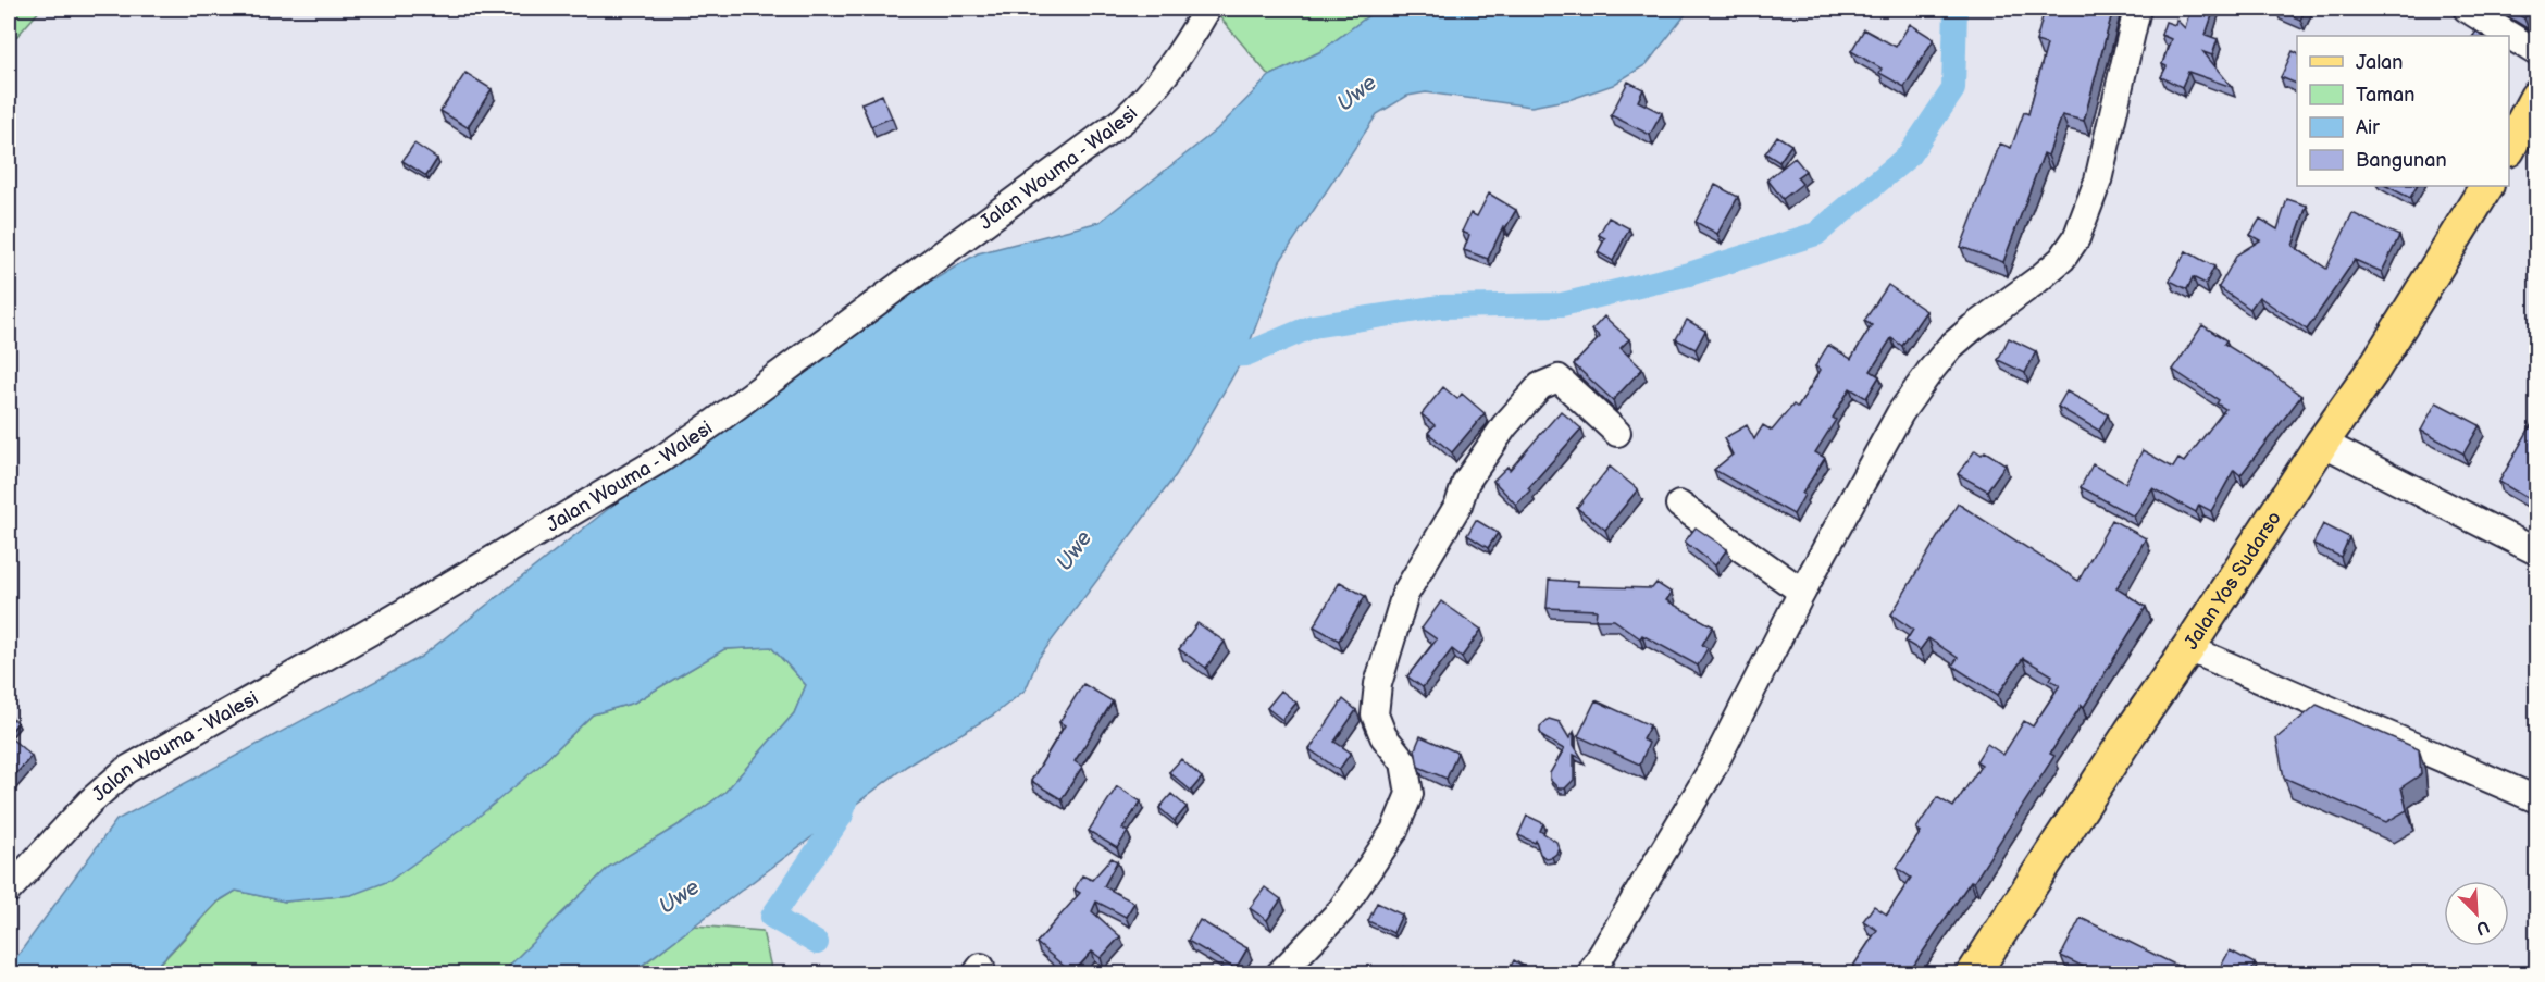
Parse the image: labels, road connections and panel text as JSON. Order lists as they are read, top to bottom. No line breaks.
{"streets":{"main road":["Jalan Yos Sudarso"],"street":["Jalan Wouma - Walesi"]},"water":["Uwe"],"legend":["Jalan","Taman","Air","Bangunan"],"north":"bottom right"}
